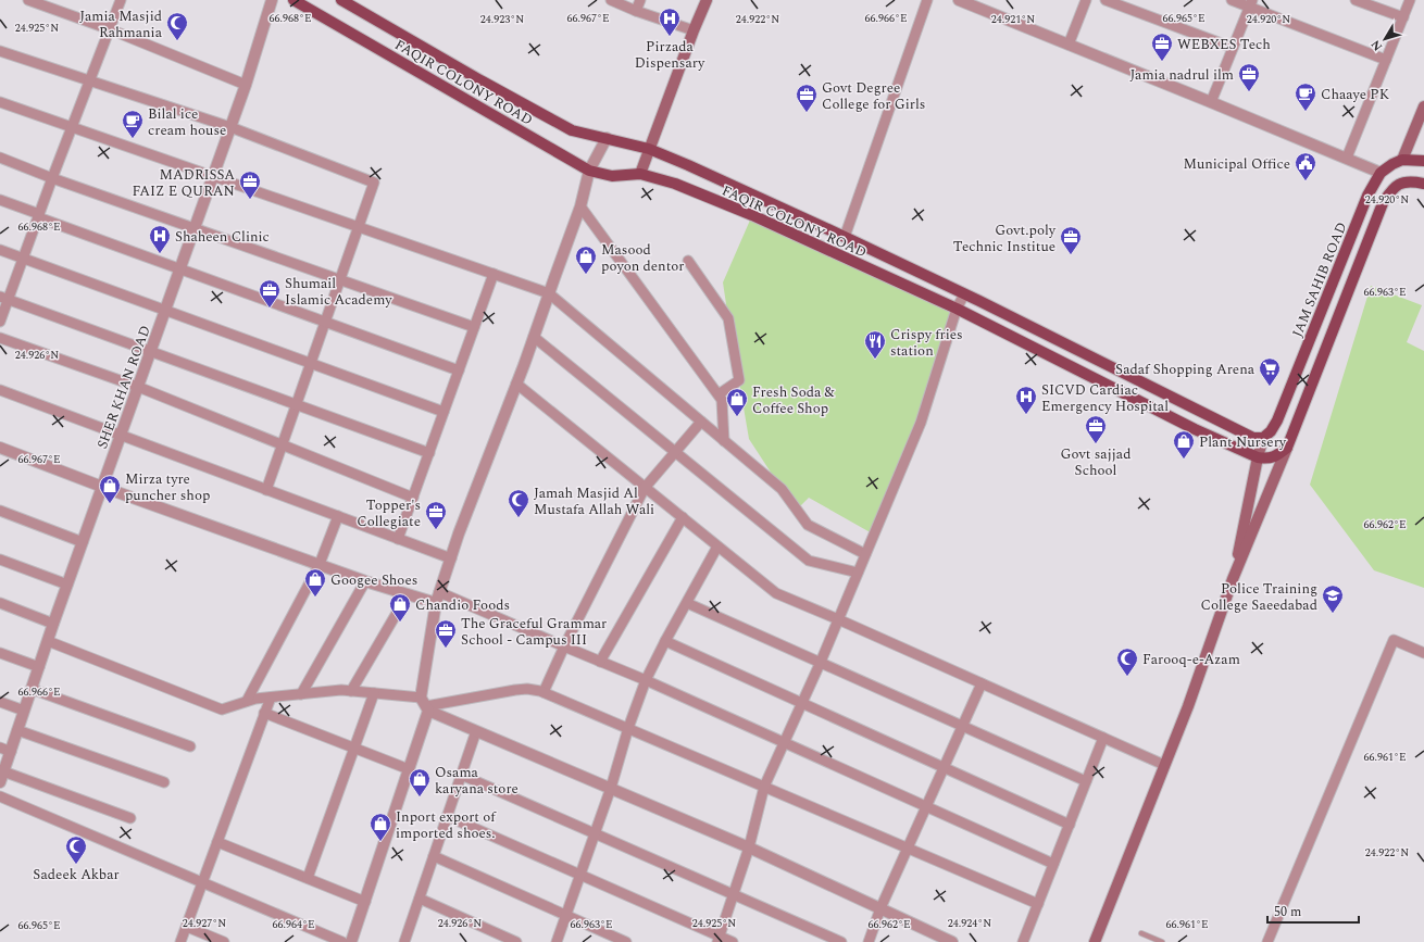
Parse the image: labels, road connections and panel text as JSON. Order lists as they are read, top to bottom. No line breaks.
{"streets":{"main road":["FAQIR COLONY ROAD","JAM SAHIB ROAD"],"street":["SHER KHAN ROAD"]},"crossings":[["FAQIR COLONY ROAD","JAM SAHIB ROAD"]],"places":{"hospital":["Pirzada Dispensary","Shaheen Clinic","SICVD Cardiac Emergency Hospital"],"mosque":["Jamia Masjid Rahmania","Jamah Masjid Al Mustafa Allah Wali","Farooq-e-Azam","Sadeek Akbar"],"office":["WEBXES Tech","Jamia nadrul ilm","Govt Degree College for Girls","MADRISSA FAIZ E QURAN","Govt.poly Technic Institue","Shumail Islamic Academy","Govt sajjad School","Topper's Collegiate","The Graceful Grammar School - Campus III"],"cafe":["Chaaye PK","Bilal ice cream house"],"public building":["Municipal Office"],"shop":["Masood poyon dentor","Fresh Soda & Coffee Shop","Plant Nursery","Mirza tyre puncher shop","Googee Shoes","Chandio Foods","Osama karyana store","Inport export of imported shoes."],"restaurant":["Crispy fries station"],"supermarket":["Sadaf Shopping Arena"],"school or university":["Police Training College Saeedabad"]},"scale_bar":"50 m","north":"bottom left","coordinates":["66.968°E","66.967°E","66.966°E","66.965°E","24.923°N","24.922°N","24.921°N","24.920°N","24.925°N","66.963°E","24.926°N","66.962°E","66.961°E","24.927°N","24.924°N","66.964°E"]}
